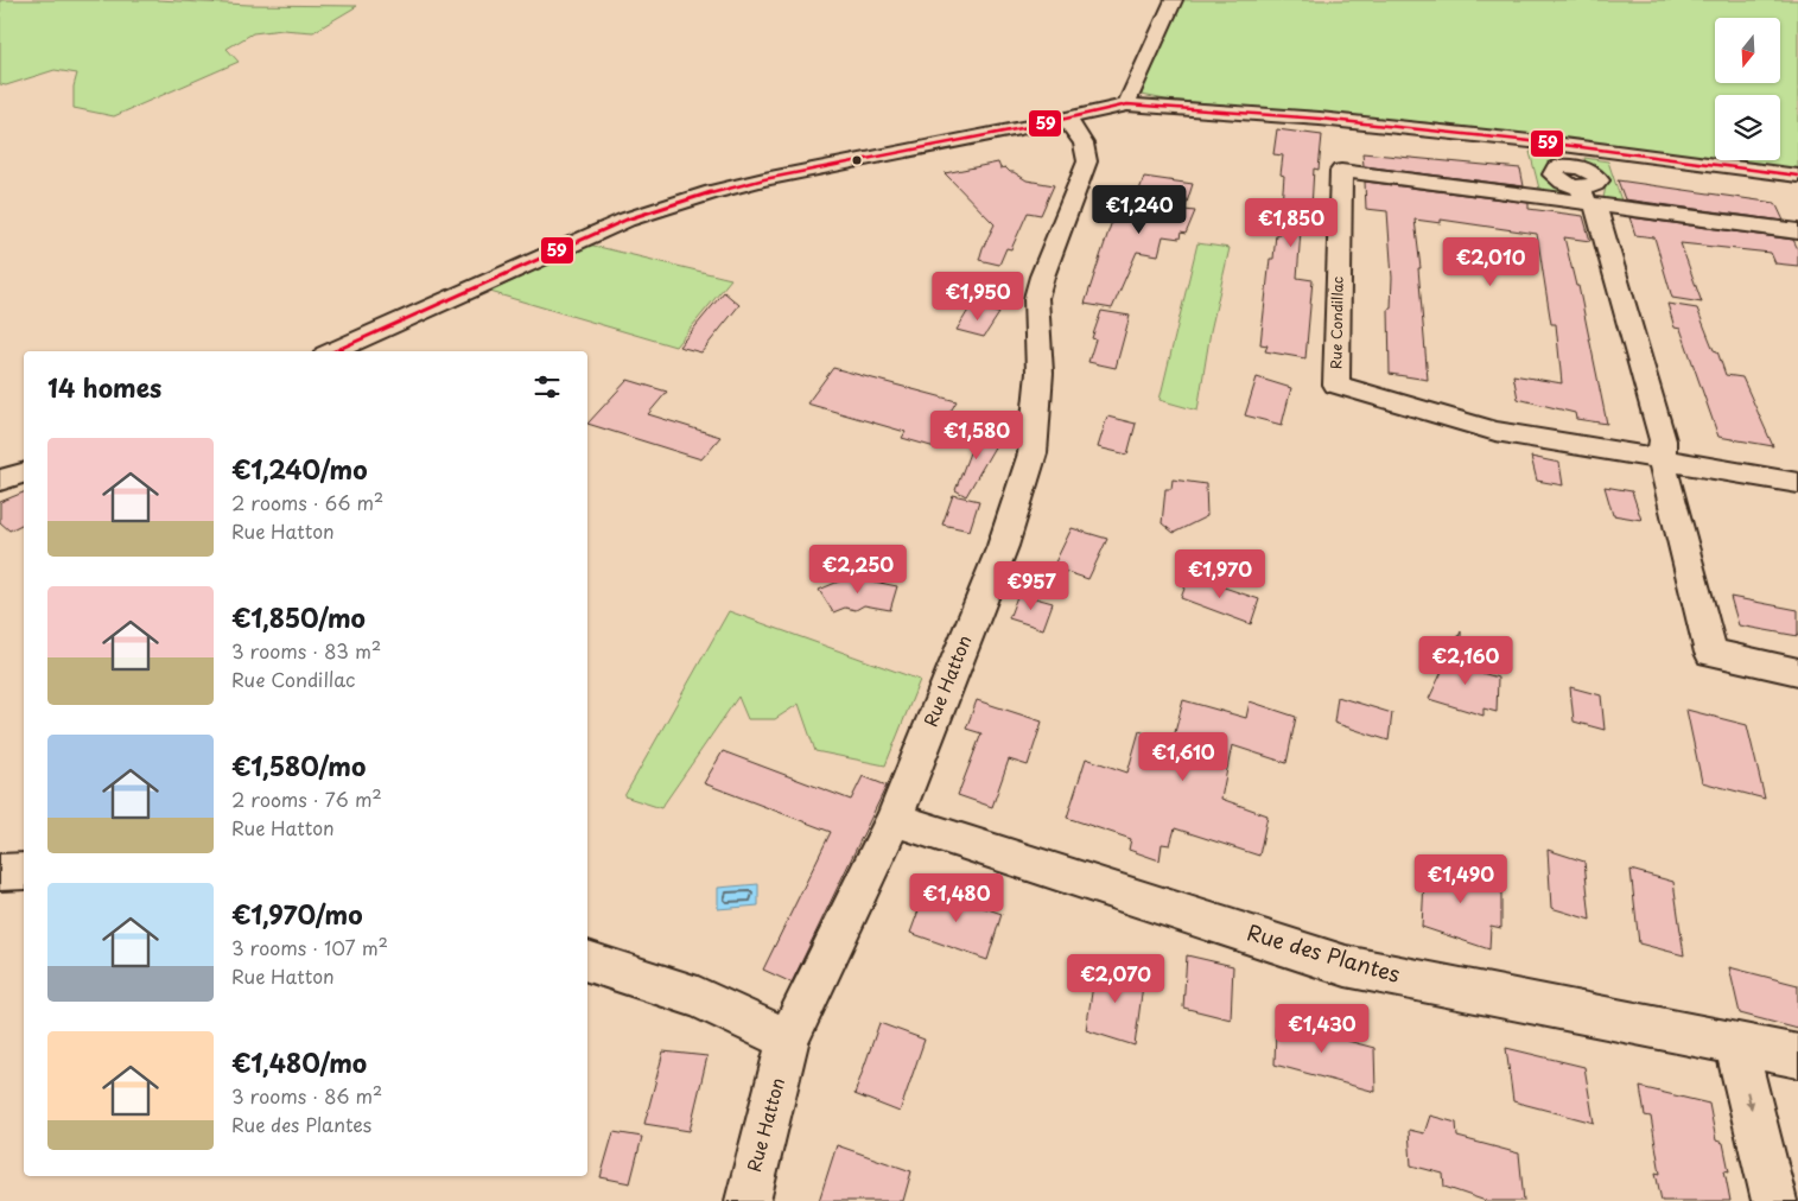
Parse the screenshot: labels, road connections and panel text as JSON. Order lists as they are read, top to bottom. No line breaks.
{"streets":{"street":["Rue Condillac","Rue Hatton","Rue des Plantes"]},"crossings":[["Rue Hatton","Rue des Plantes"]],"lines":["transit line 59"],"north":"bottom","page":{"price":["€1,240","€1,850","€2,010","€1,950","€1,580","€2,250","€1,970","€957","€2,160","€1,610","€1,490","€1,480","€2,070","€1,430"],"heading":"14 homes","list":[{"name":"€1,240/mo","note":"2 rooms · 66 m² · Rue Hatton"},{"name":"€1,850/mo","note":"3 rooms · 83 m² · Rue Condillac"},{"name":"€1,580/mo","note":"2 rooms · 76 m² · Rue Hatton"},{"name":"€1,970/mo","note":"3 rooms · 107 m² · Rue Hatton"},{"name":"€1,480/mo","note":"3 rooms · 86 m² · Rue des Plantes"}]}}
